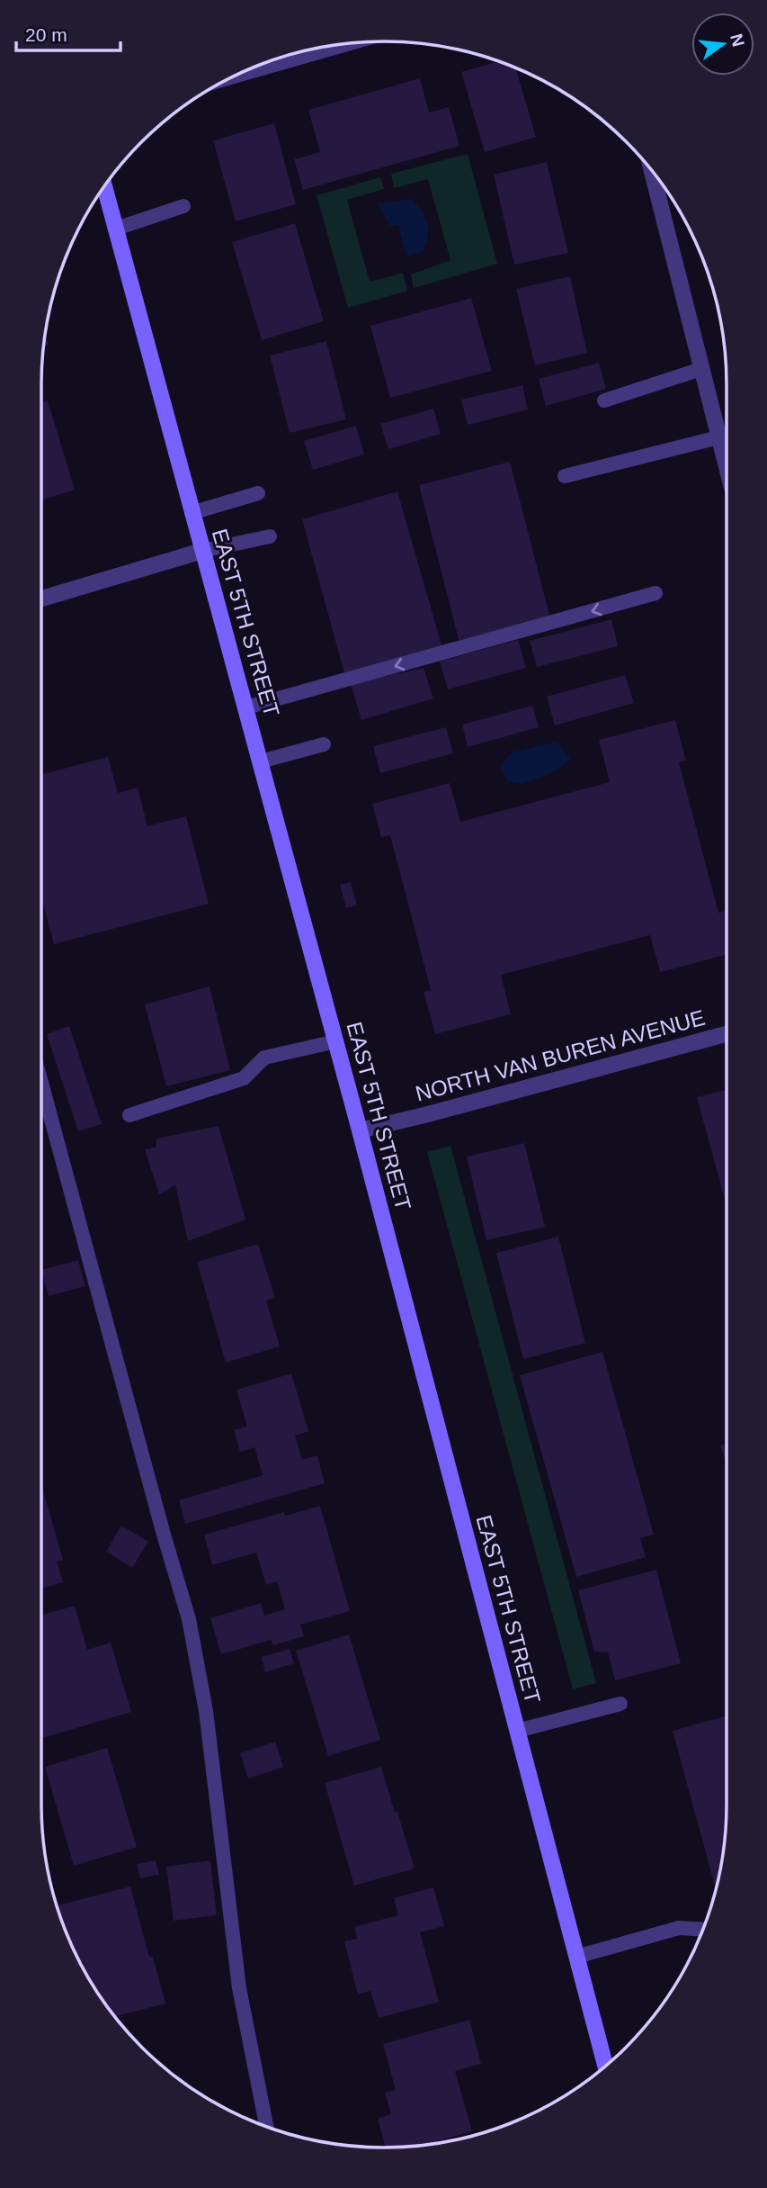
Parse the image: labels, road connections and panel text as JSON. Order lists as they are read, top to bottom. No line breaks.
{"streets":{"street":["EAST 5TH STREET","NORTH VAN BUREN AVENUE"]},"crossings":[["EAST 5TH STREET","NORTH VAN BUREN AVENUE"]],"scale_bar":"20 m","north":"right"}
